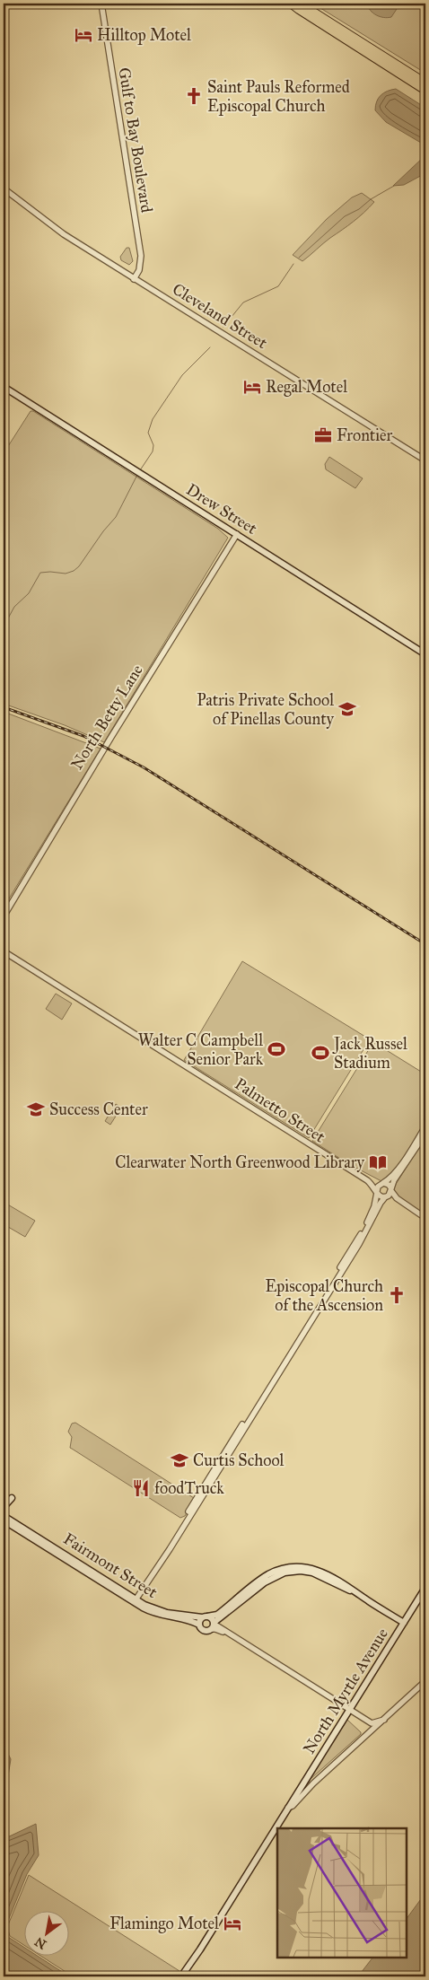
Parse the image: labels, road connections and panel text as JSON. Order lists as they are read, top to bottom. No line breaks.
{"streets":{"main road":["Drew Street","Fairmont Street","North Myrtle Avenue"],"street":["Gulf to Bay Boulevard","Cleveland Street","North Betty Lane","Palmetto Street"]},"crossings":[["Gulf to Bay Boulevard","Cleveland Street"],["Drew Street","North Betty Lane"]],"places":{"hotel":["Hilltop Motel","Regal Motel","Flamingo Motel"],"church":["Saint Pauls Reformed Episcopal Church","Episcopal Church of the Ascension"],"office":["Frontier"],"school or university":["Patris Private School of Pinellas County","Success Center","Curtis School"],"sports":["Walter C Campbell Senior Park","Jack Russel Stadium"],"library":["Clearwater North Greenwood Library"],"restaurant":["foodTruck"]},"north":"bottom left"}
